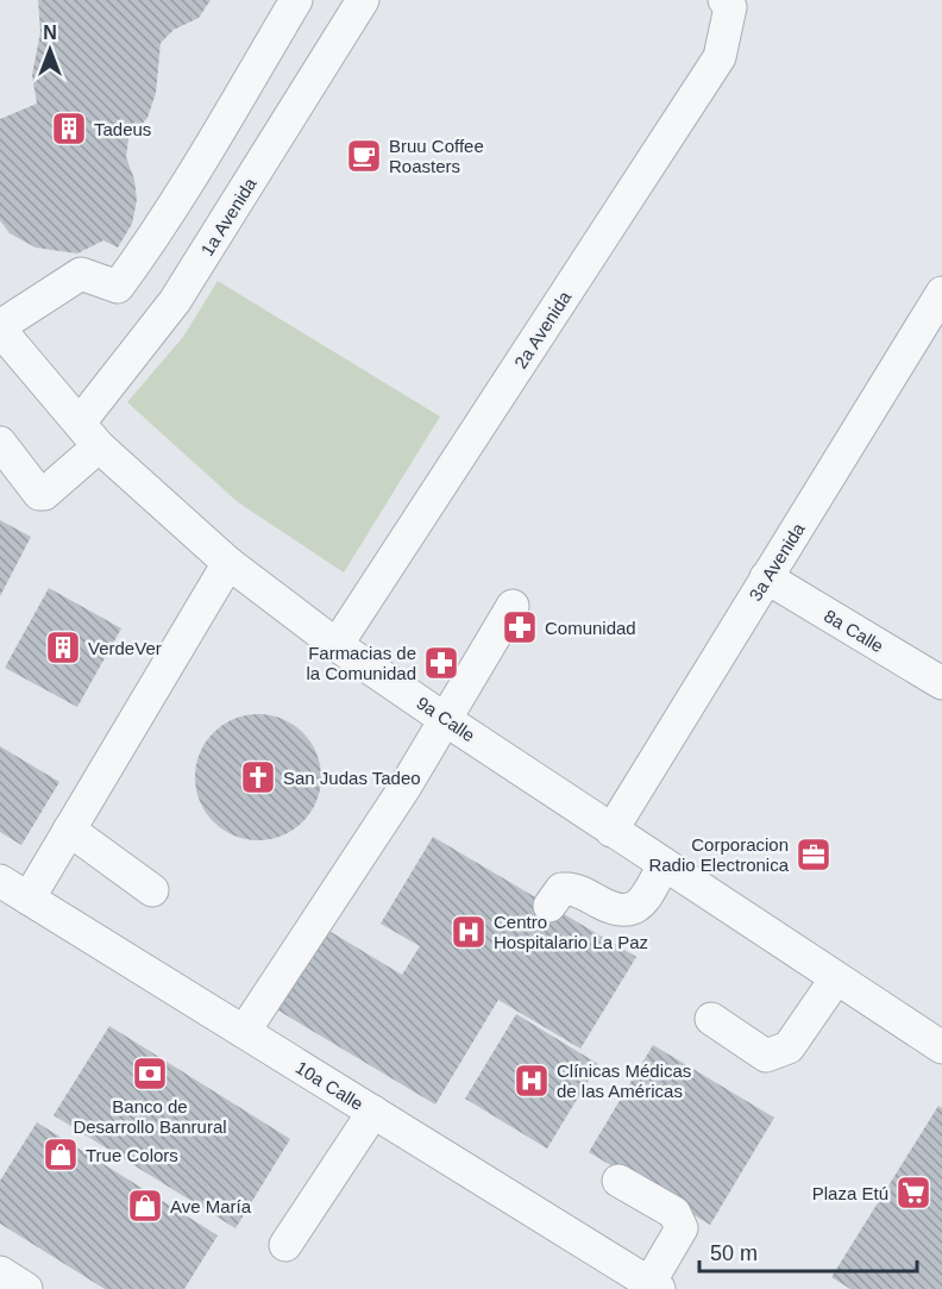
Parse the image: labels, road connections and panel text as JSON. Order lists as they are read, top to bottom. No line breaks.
{"streets":{"street":["1a Avenida","2a Avenida","3a Avenida","8a Calle","9a Calle","10a Calle"]},"crossings":[["1a Avenida","9a Calle"],["2a Avenida","9a Calle"],["3a Avenida","8a Calle"],["3a Avenida","9a Calle"]],"places":{"building":["Tadeus","VerdeVer"],"cafe":["Bruu Coffee Roasters"],"pharmacy":["Comunidad","Farmacias de la Comunidad"],"church":["San Judas Tadeo"],"office":["Corporacion Radio Electronica"],"hospital":["Centro Hospitalario La Paz","Clínicas Médicas de las Américas"],"bank":["Banco de Desarrollo Banrural"],"shop":["True Colors","Ave María"],"supermarket":["Plaza Etú"]},"scale_bar":"50 m","north":"top"}
